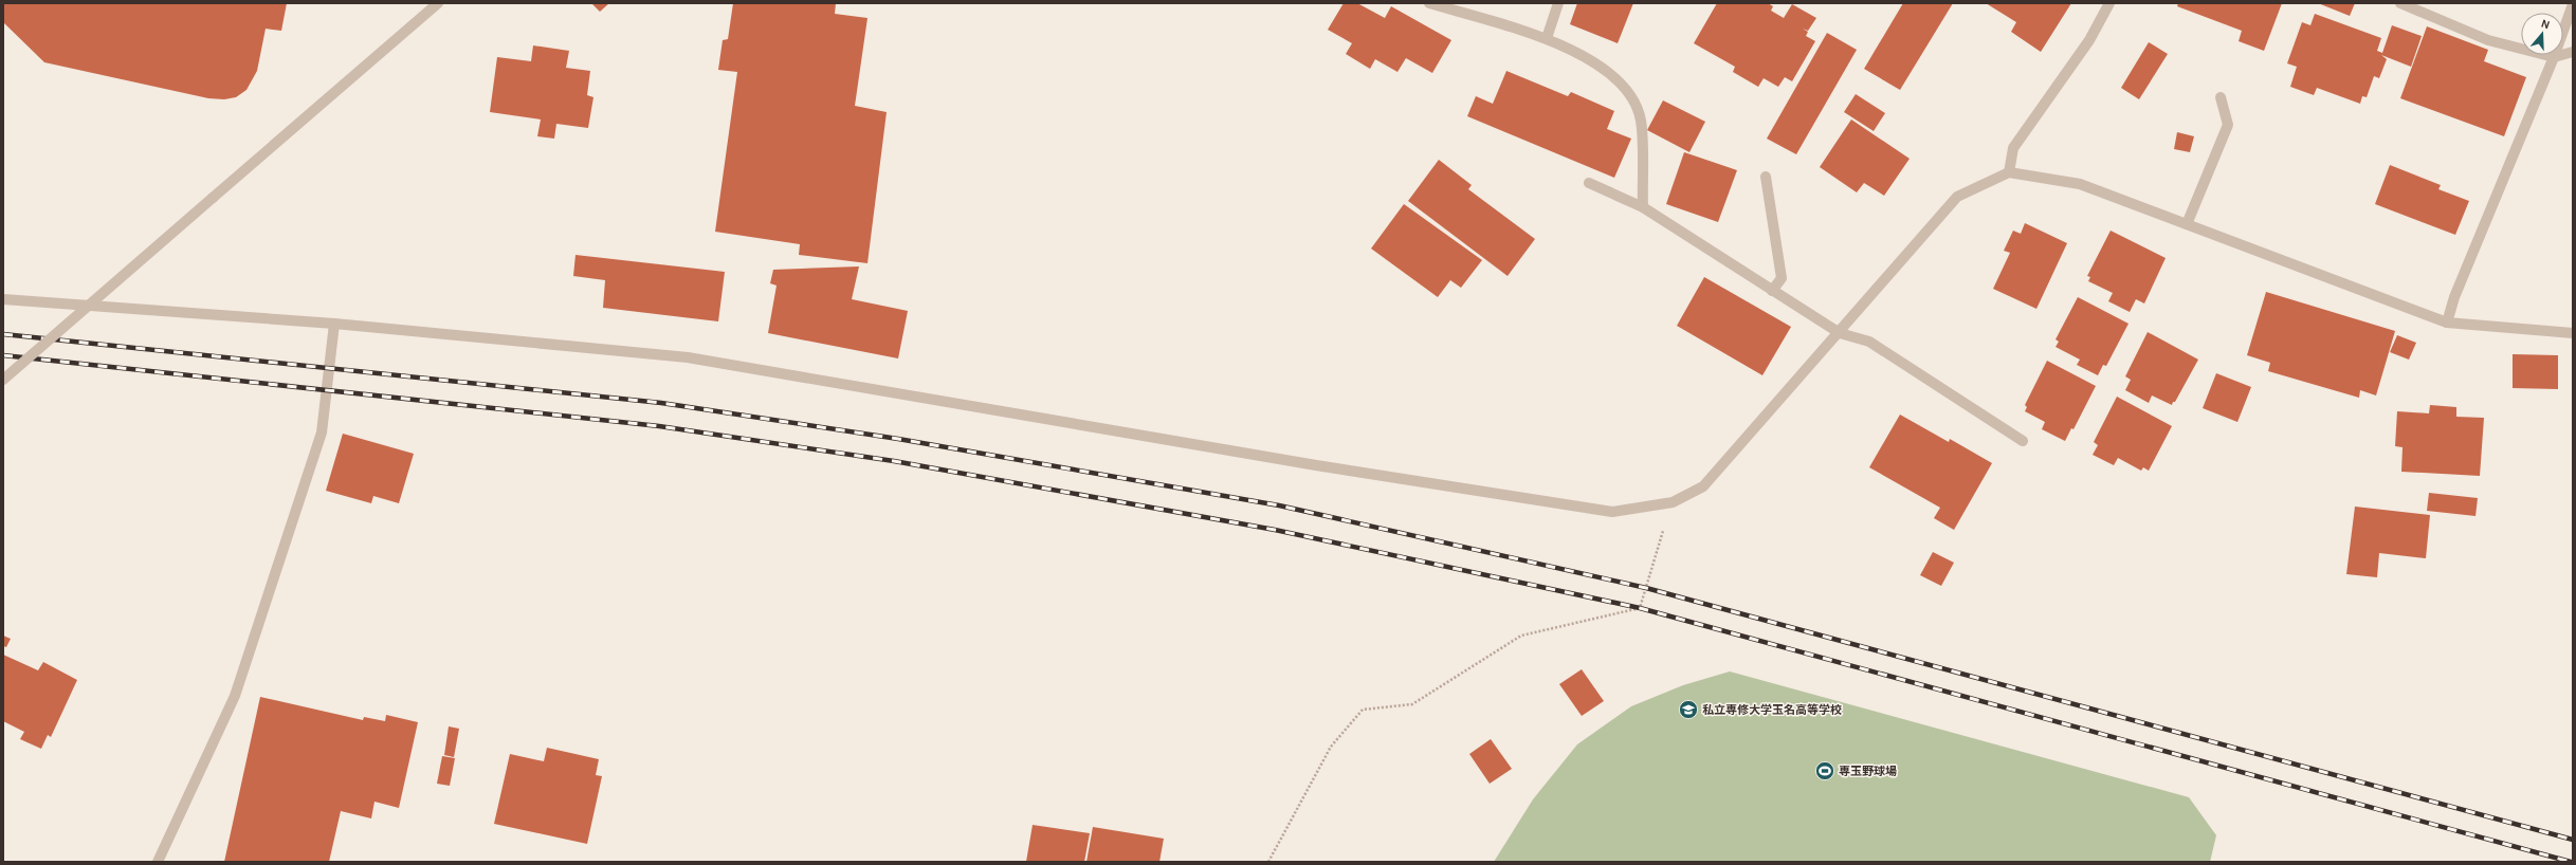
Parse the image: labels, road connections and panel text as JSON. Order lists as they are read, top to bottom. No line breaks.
{"places":{"school or university":["私立専修大学玉名高等学校"],"sports":["専玉野球場"]},"north":"top"}
